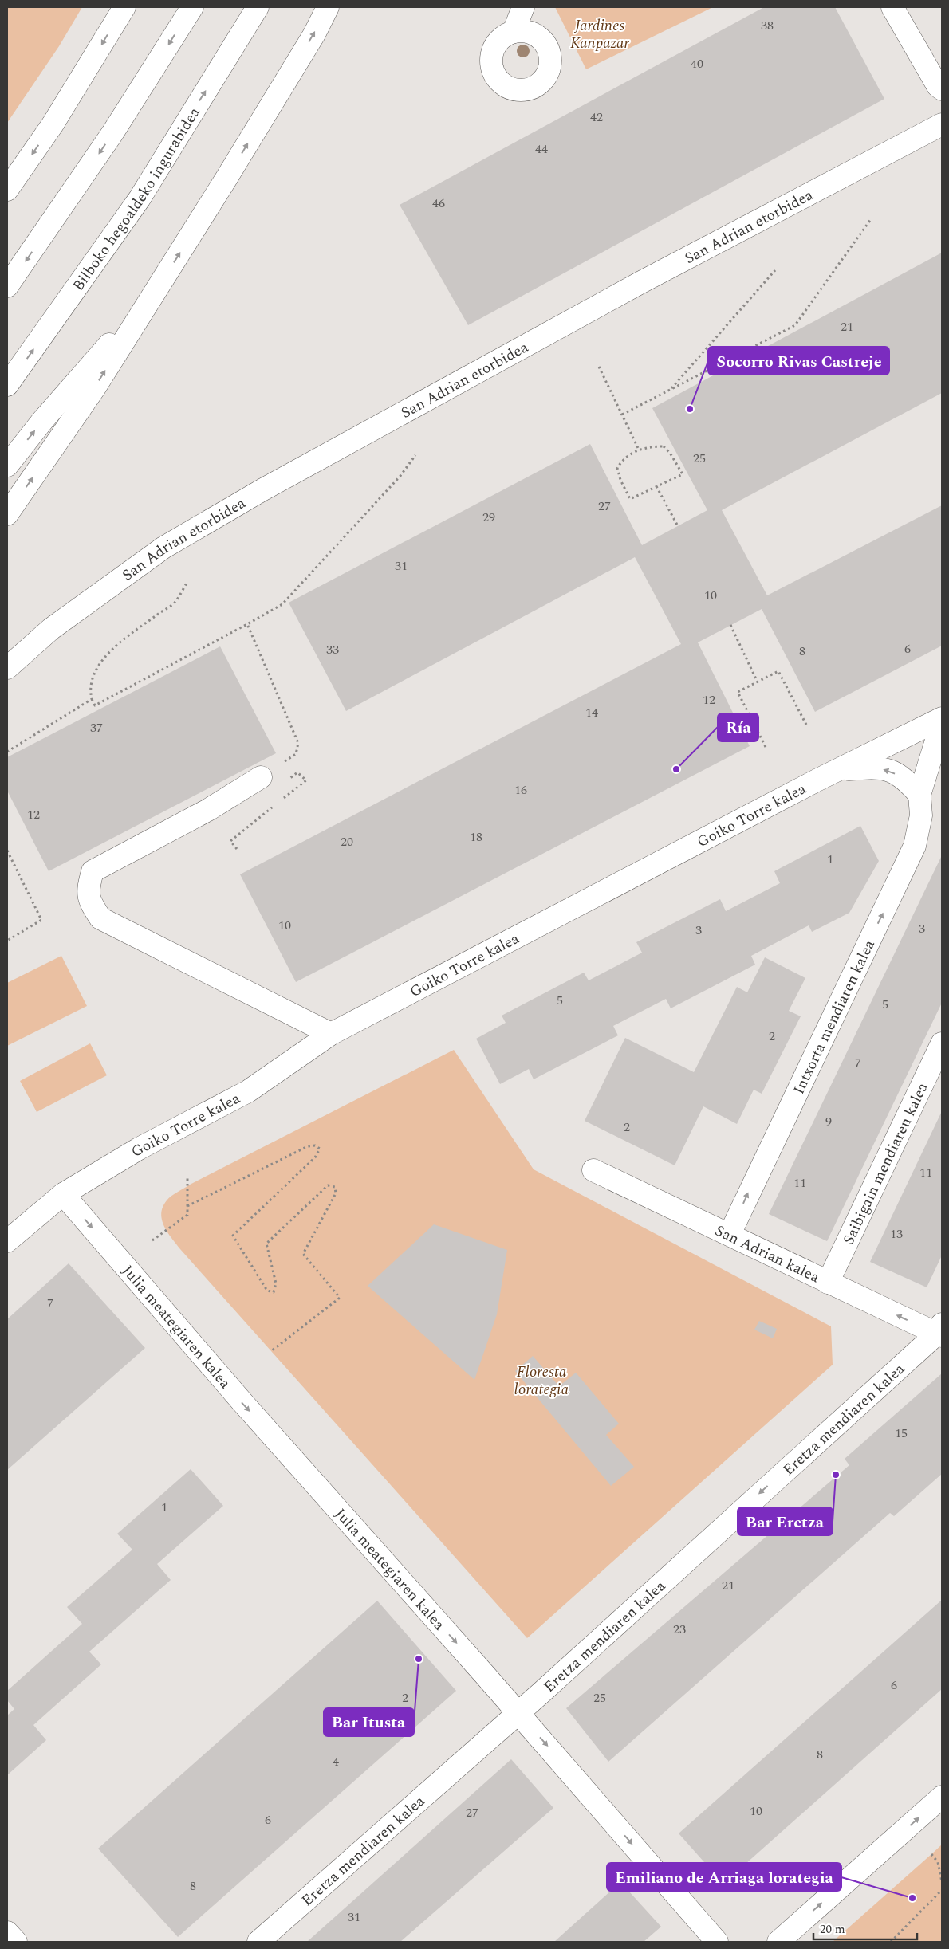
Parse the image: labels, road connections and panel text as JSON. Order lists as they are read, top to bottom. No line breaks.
{"streets":{"main road":["Bilboko hegoaldeko ingurabidea","San Adrian etorbidea","Goiko Torre kalea","Intxorta mendiaren kalea","Saibigain mendiaren kalea","San Adrian kalea","Julia meategiaren kalea","Eretza mendiaren kalea"]},"crossings":[["Goiko Torre kalea","Julia meategiaren kalea"],["Intxorta mendiaren kalea","San Adrian kalea"],["Saibigain mendiaren kalea","San Adrian kalea"],["San Adrian kalea","Eretza mendiaren kalea"],["Julia meategiaren kalea","Eretza mendiaren kalea"]],"one_way":["Intxorta mendiaren kalea","Julia meategiaren kalea","Eretza mendiaren kalea"],"parks":["Jardines Kanpazar","Floresta lorategia"],"places":["Socorro Rivas Castreje","Ría","Bar Eretza","Bar Itusta","Emiliano de Arriaga lorategia"],"house_numbers":["38","40","42","44","46","21","25","27","29","31","10","6","33","8","12","14","37","16","12","18","20","1","10","3","3","5","5","2","7","9","2","11","11","13","7","15","1","21","23","6","2","25","8","4","10","27","6","8","31"],"scale_bar":"20 m"}
